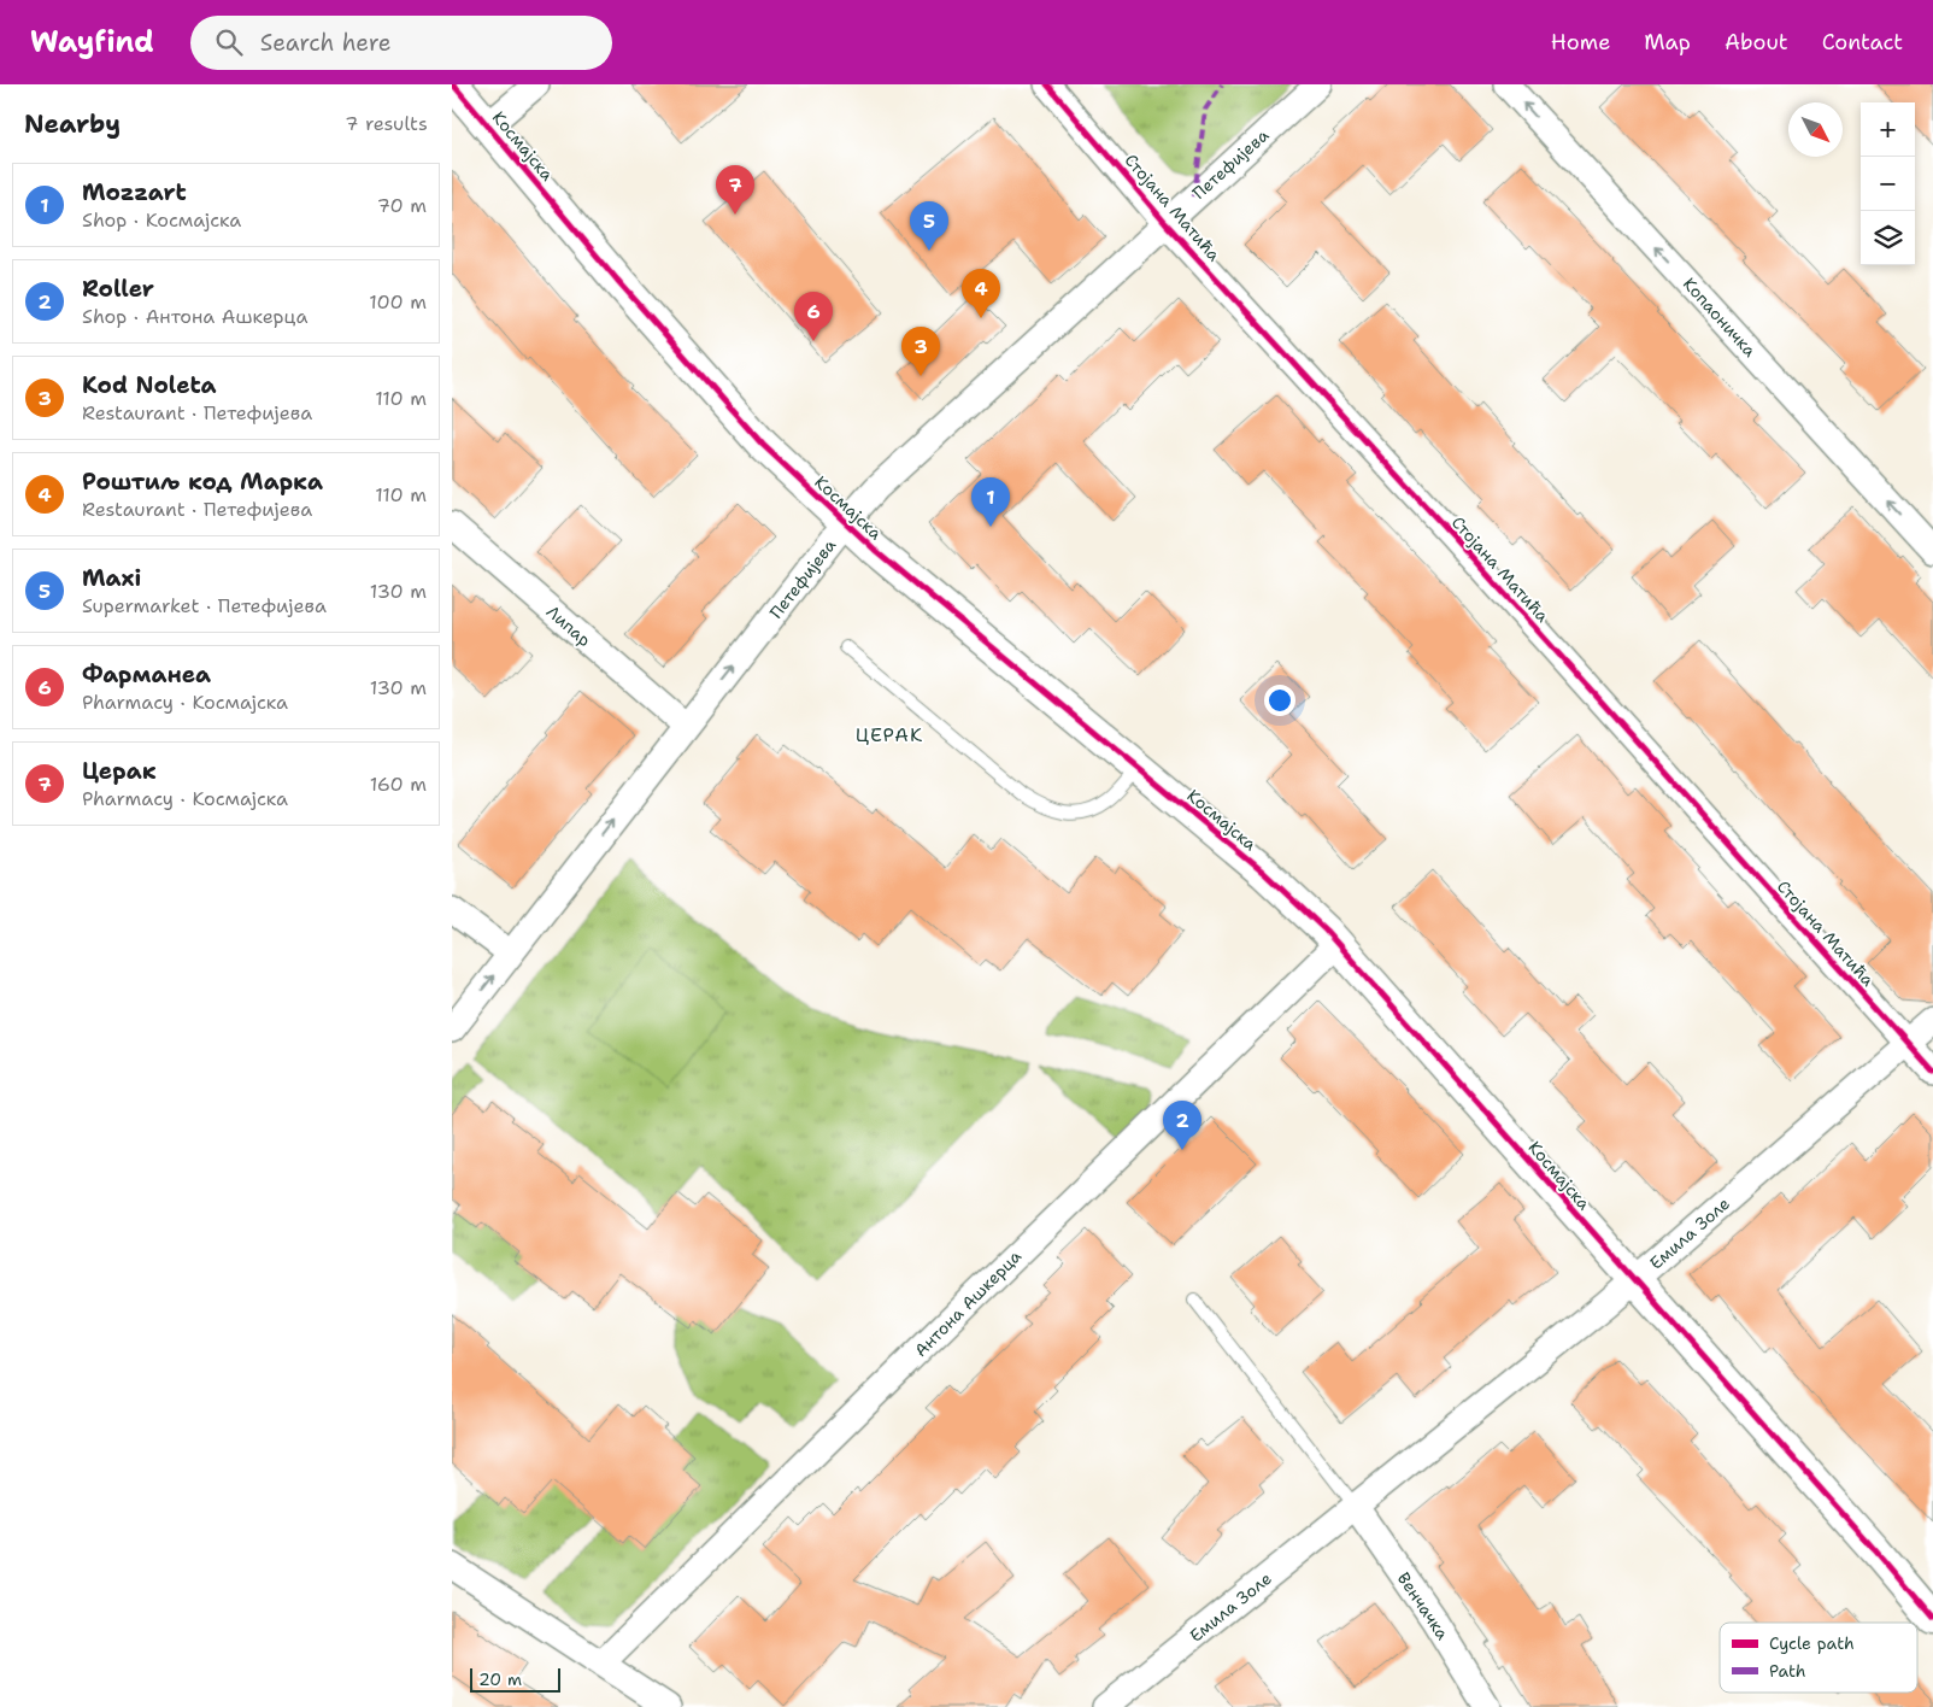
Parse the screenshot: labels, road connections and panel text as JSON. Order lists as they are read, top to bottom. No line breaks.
{"streets":{"street":["Космајска","Петефијева","Стојана Матића","Копаоничка","Липар","Емила Золе","Антона Ашкерца","Венчачка"]},"crossings":[["Космајска","Петефијева"],["Космајска","Емила Золе"],["Космајска","Антона Ашкерца"],["Петефијева","Стојана Матића"],["Петефијева","Липар"],["Стојана Матића","Емила Золе"],["Емила Золе","Венчачка"]],"one_way":["Петефијева","Копаоничка"],"districts":["ЦЕРАК"],"legend":["Cycle path","Path"],"scale_bar":"20 m","north":"bottom right","page":{"header":"Wayfind","search":"Search here","nav":["Home","Map","About","Contact"],"heading":["Nearby","7 results"],"map_buttons":["+","−"],"list":[{"mark":"1","name":"Mozzart","note":"Shop · Космајска","value":"70 m"},{"mark":"2","name":"Roller","note":"Shop · Антона Ашкерца","value":"100 m"},{"mark":"3","name":"Kod Noleta","note":"Restaurant · Петефијева","value":"110 m"},{"mark":"4","name":"Роштиљ код Марка","note":"Restaurant · Петефијева","value":"110 m"},{"mark":"5","name":"Maxi","note":"Supermarket · Петефијева","value":"130 m"},{"mark":"6","name":"Фарманеа","note":"Pharmacy · Космајска","value":"130 m"},{"mark":"7","name":"Церак","note":"Pharmacy · Космајска","value":"160 m"}],"pins":["7","5","4","6","3","1","2"],"scale":"20 m"}}
